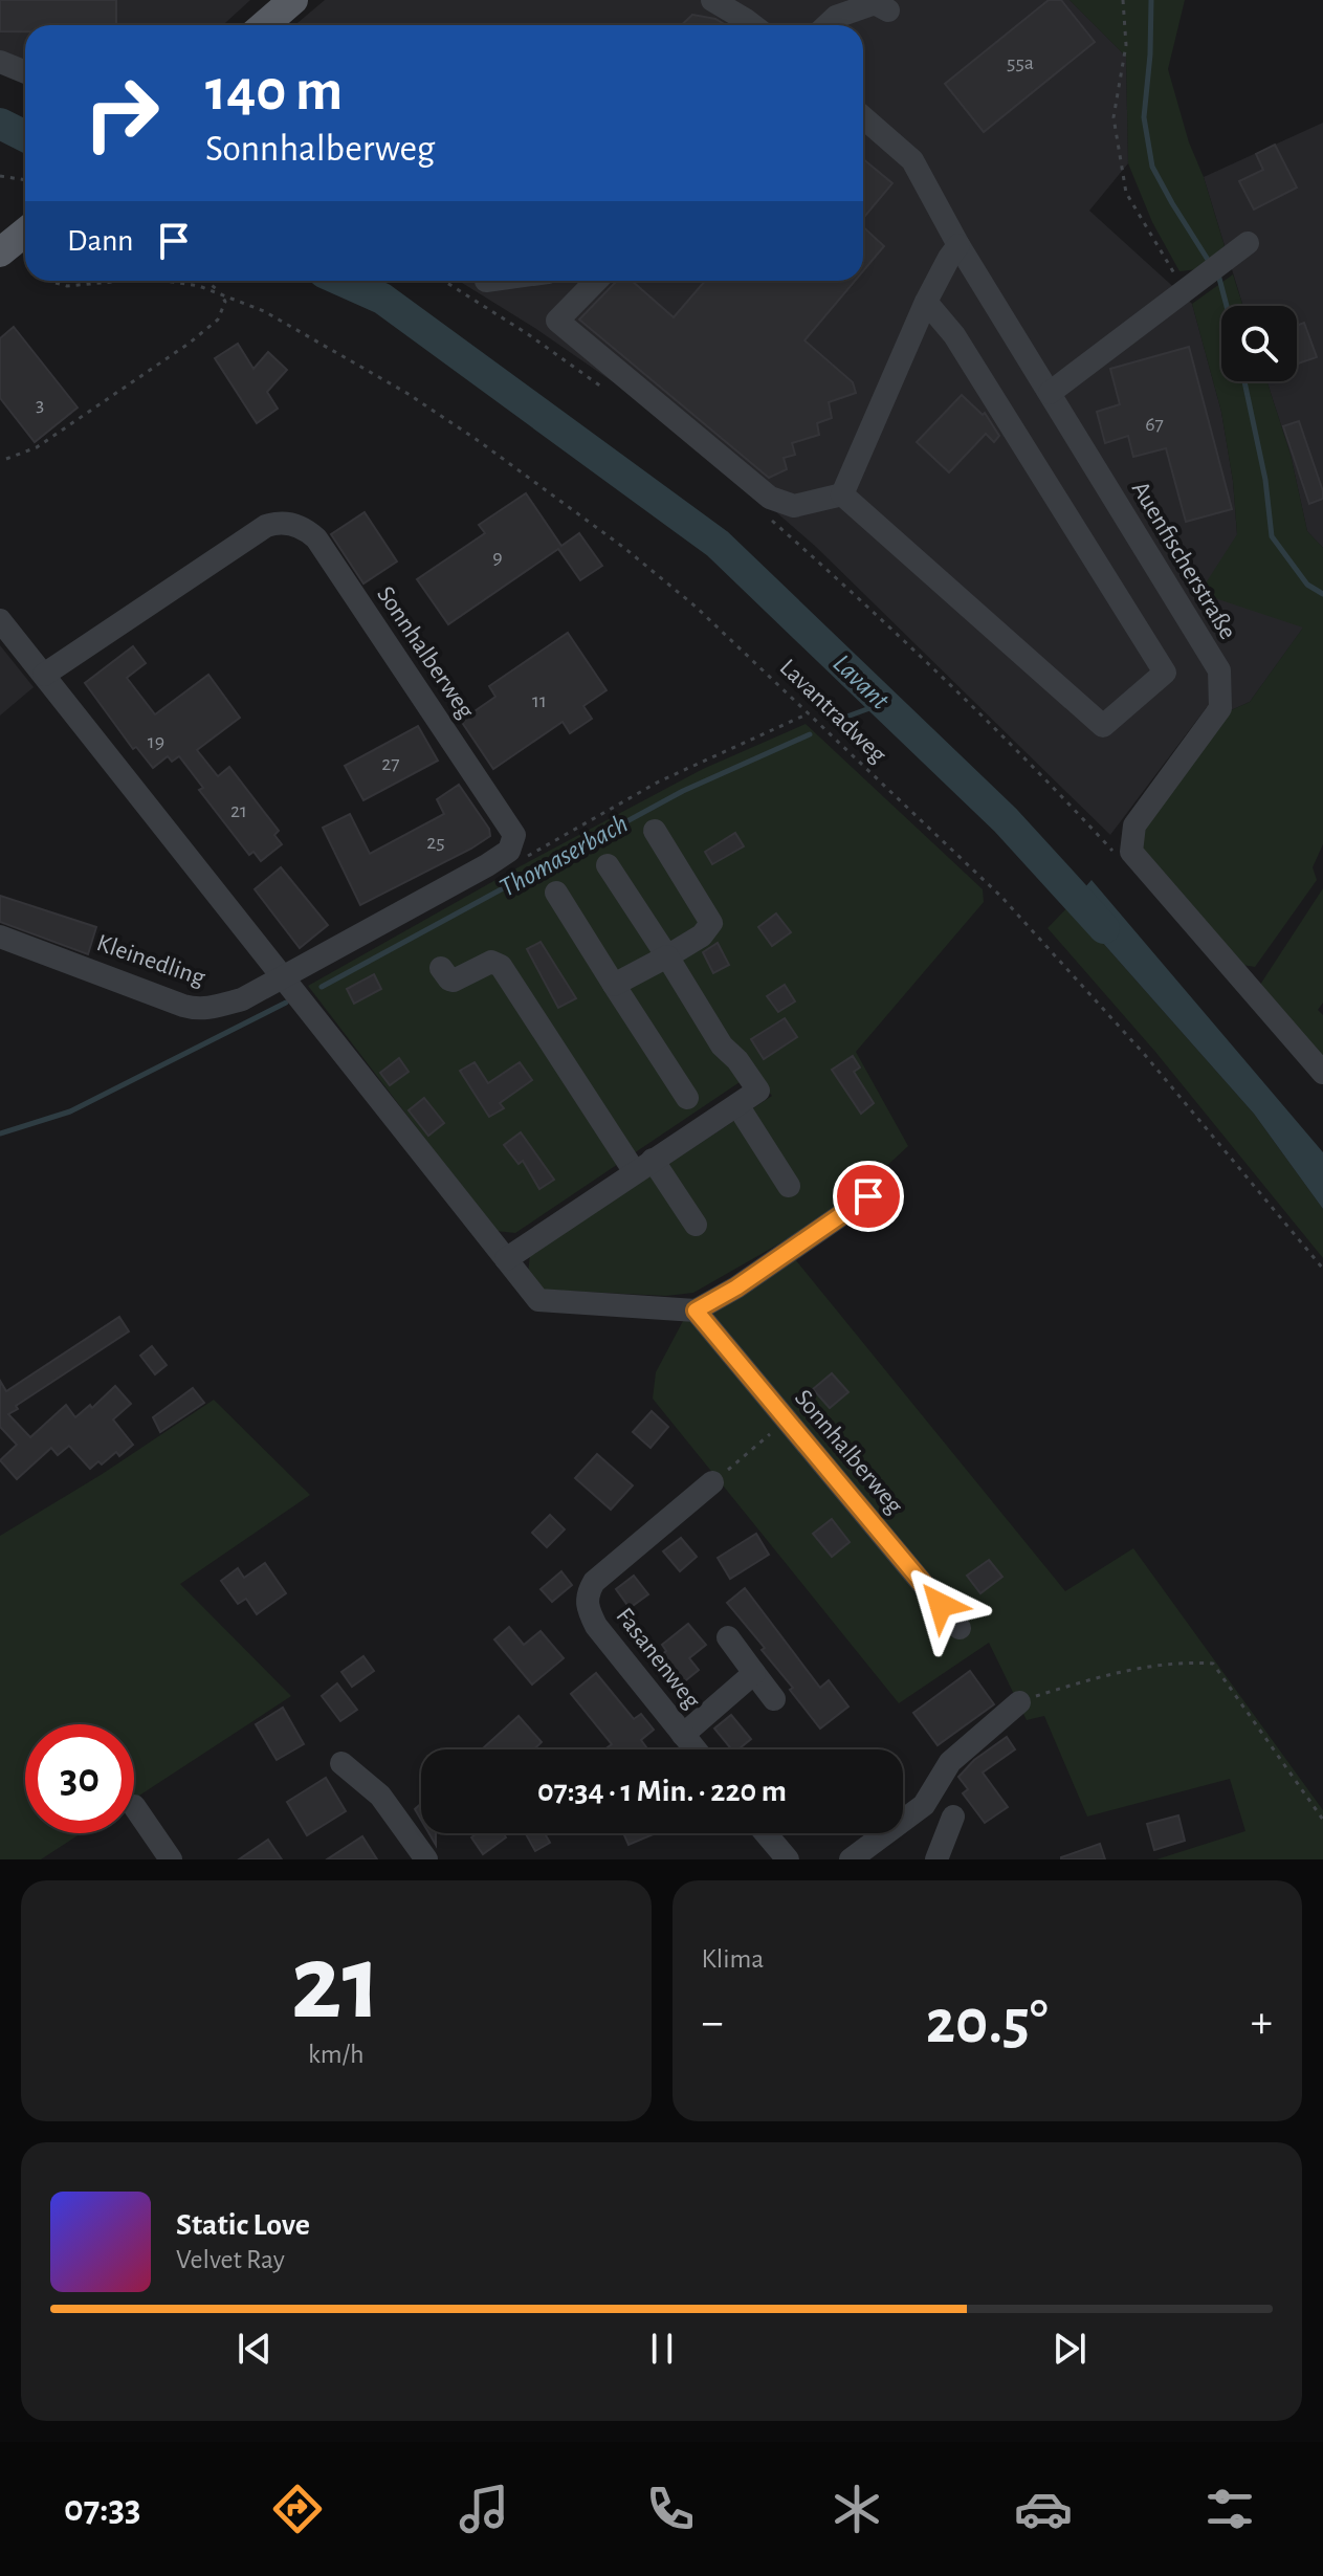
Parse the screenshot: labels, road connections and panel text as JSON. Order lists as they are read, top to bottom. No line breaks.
{"streets":{"street":["Auenfischerstraße","Sonnhalberweg","Kleinedling","Fasanenweg"],"path":["Lavantradweg"]},"crossings":[["Sonnhalberweg","Kleinedling"]],"water":["Lavant","Thomaserbach"],"house_numbers":["55a","3","67","9","11","19","27","21","25"],"page":{"turn":["140 m","Sonnhalberweg"],"then":"Dann","limit":"30","trip":"07:34 · 1 Min. · 220 m","tile":[["21","km/h"],"Klima"],"heat":["−","20.5°","+"],"song":["Static Love","Velvet Ray"],"tabs":"07:33"}}
